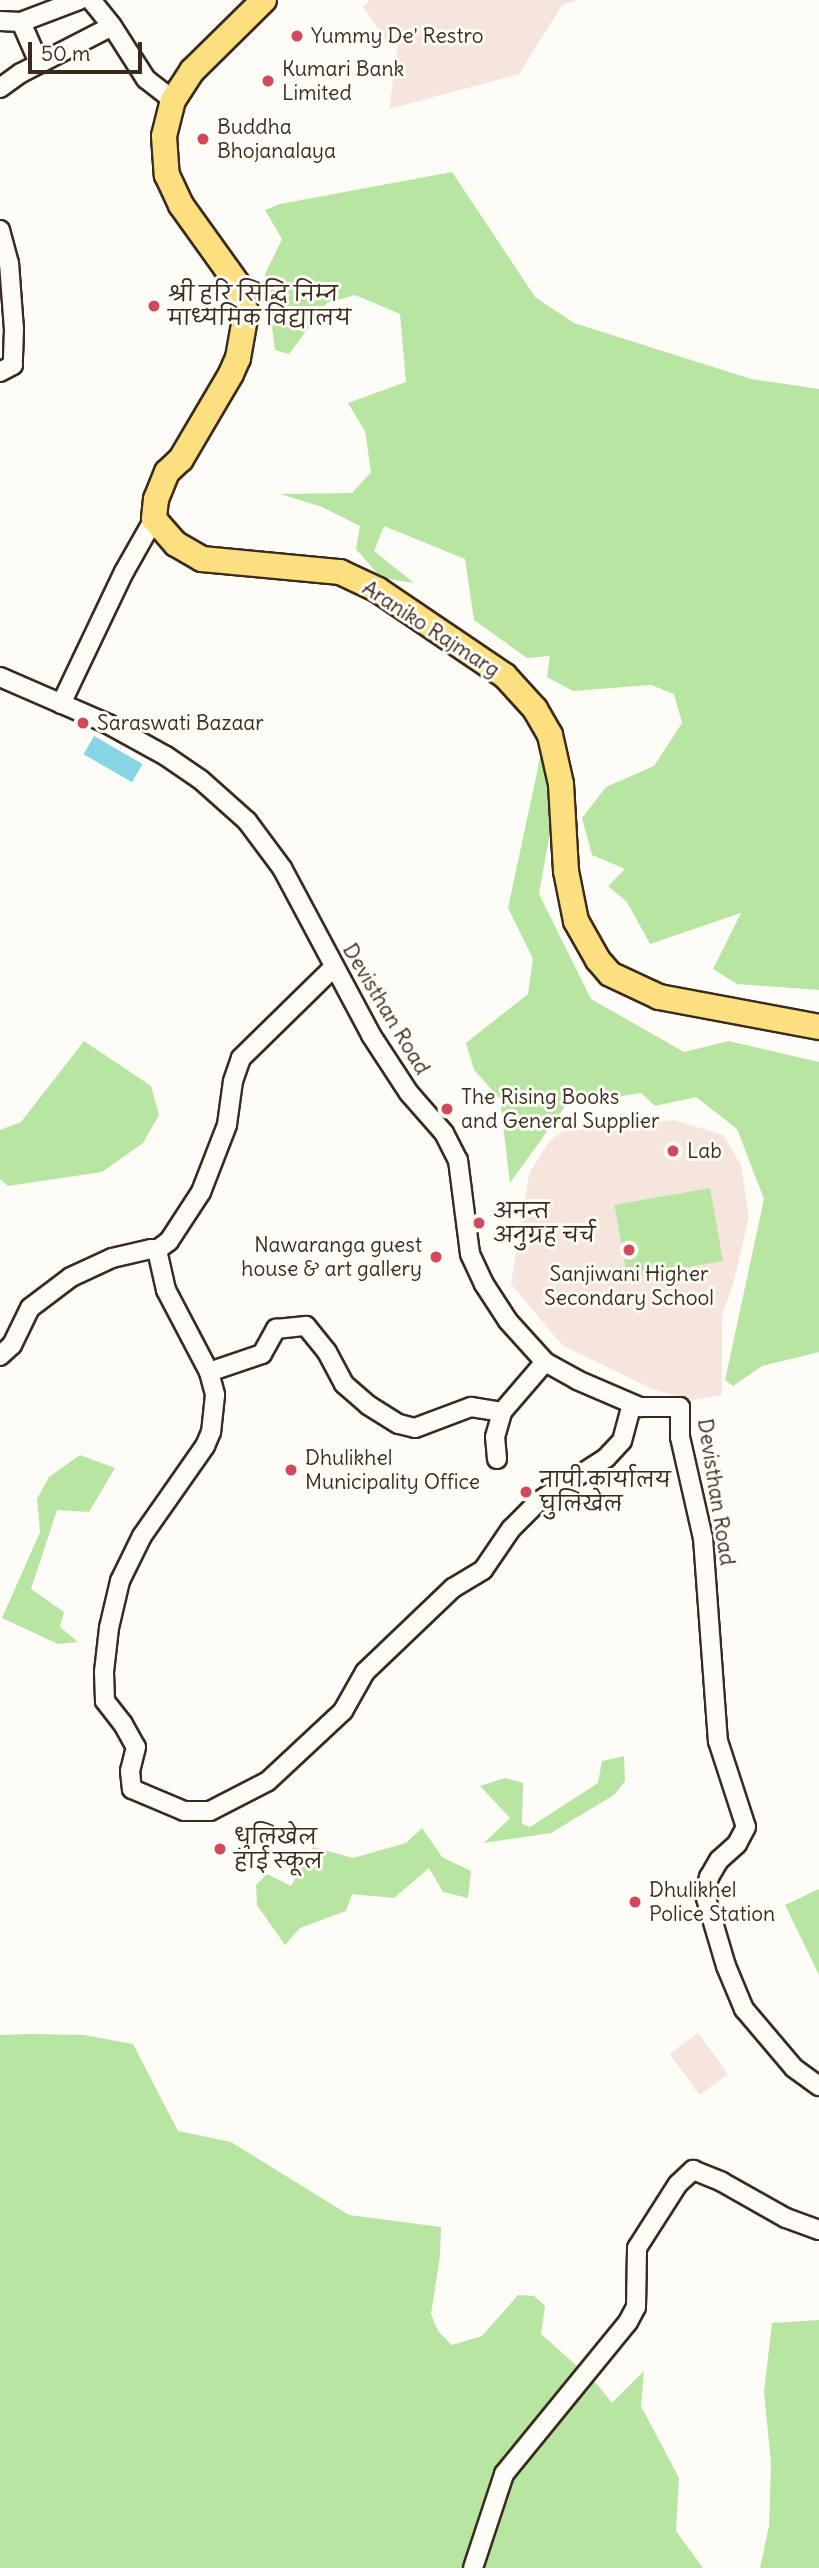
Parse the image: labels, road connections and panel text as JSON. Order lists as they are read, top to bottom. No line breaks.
{"streets":{"highway":["Araniko Rajmarg"],"street":["Devisthan Road"]},"places":["Yummy De' Restro","Kumari Bank Limited","Buddha Bhojanalaya","श्री हरि सिद्धि निम्न माध्यमिक विद्यालय","Saraswati Bazaar","The Rising Books and General Supplier","Lab","अनन्त अनुग्रह चर्च","Sanjiwani Higher Secondary School","Nawaranga guest house & art gallery","Dhulikhel Municipality Office","नापी कार्यालय घुलिखेल","धुलिखेल हाई स्कूल","Dhulikhel Police Station"],"scale_bar":"50 m"}
